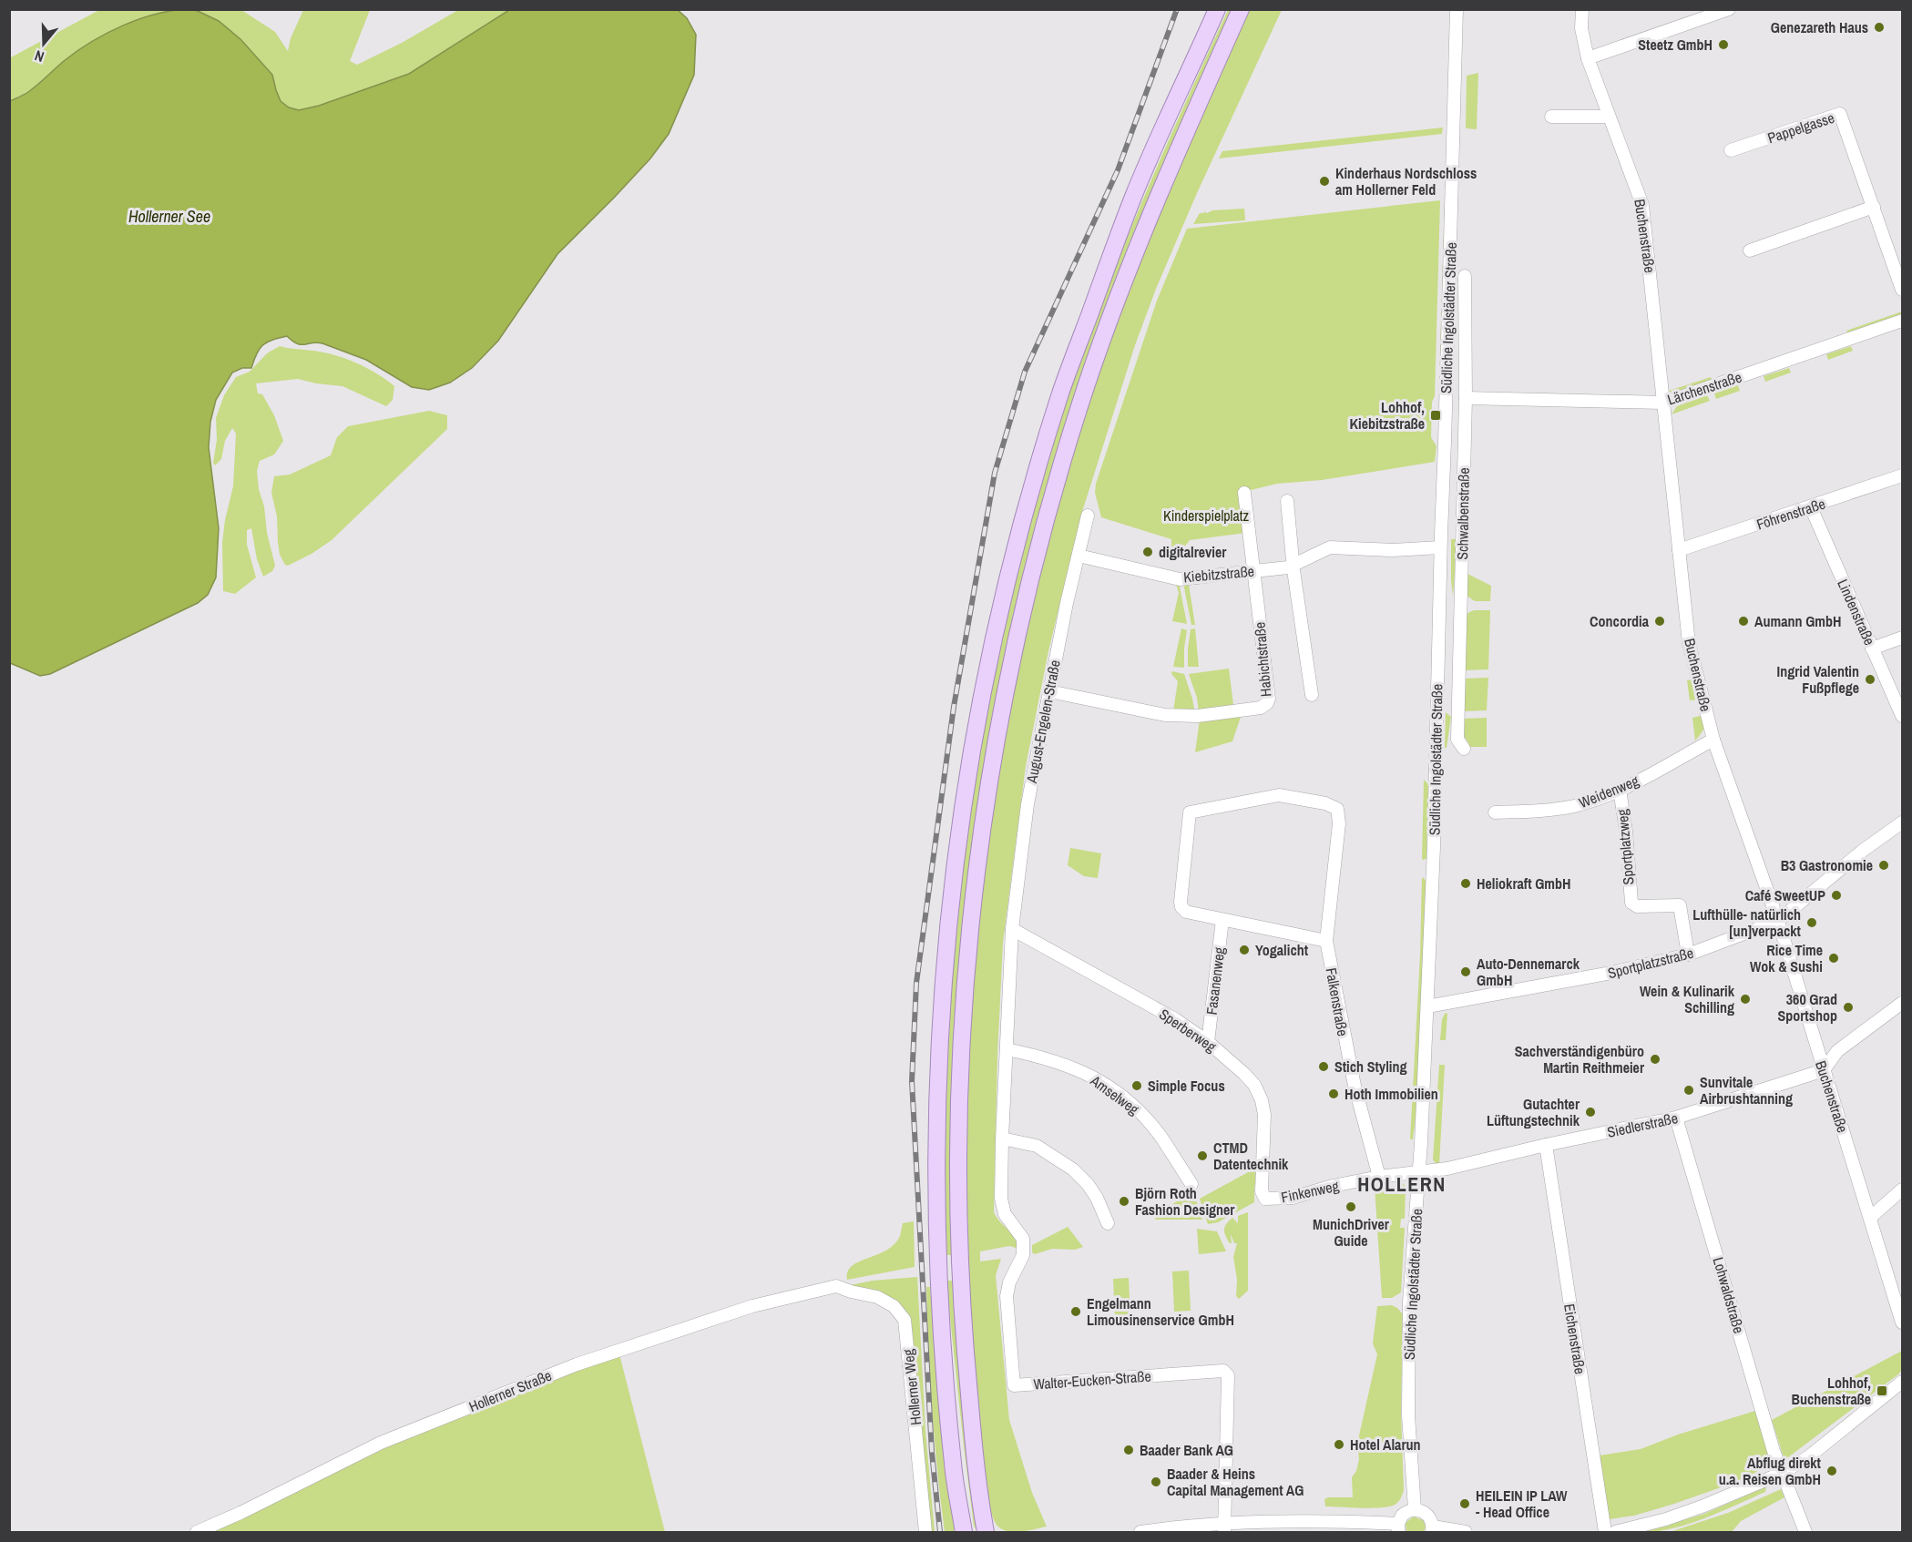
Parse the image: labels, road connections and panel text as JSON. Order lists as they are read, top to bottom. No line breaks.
{"streets":{"street":["Pappelgasse","Buchenstraße","Südliche Ingolstädter Straße","Lärchenstraße","Schwalbenstraße","Föhrenstraße","Kiebitzstraße","Lindenstraße","Habichtstraße","August-Engelen-Straße","Weidenweg","Sportplatzweg","Sportplatzstraße","Fasanenweg","Falkenstraße","Sperberweg","Amselweg","Siedlerstraße","Finkenweg","Lohwaldstraße","Eichenstraße","Walter-Eucken-Straße","Hollerner Weg","Hollerner Straße"]},"crossings":[["Buchenstraße","Lärchenstraße"],["Buchenstraße","Föhrenstraße"],["Buchenstraße","Weidenweg"],["Buchenstraße","Sportplatzstraße"],["Buchenstraße","Siedlerstraße"],["Südliche Ingolstädter Straße","Kiebitzstraße"],["Südliche Ingolstädter Straße","Sportplatzstraße"],["Südliche Ingolstädter Straße","Siedlerstraße"],["Südliche Ingolstädter Straße","Finkenweg"],["Lärchenstraße","Schwalbenstraße"],["Föhrenstraße","Lindenstraße"],["Kiebitzstraße","Habichtstraße"],["Kiebitzstraße","August-Engelen-Straße"],["Habichtstraße","August-Engelen-Straße"],["August-Engelen-Straße","Sperberweg"],["August-Engelen-Straße","Walter-Eucken-Straße"],["Weidenweg","Sportplatzweg"],["Sportplatzweg","Sportplatzstraße"],["Fasanenweg","Falkenstraße"],["Fasanenweg","Sperberweg"],["Falkenstraße","Finkenweg"],["Sperberweg","Finkenweg"],["Sperberweg","Walter-Eucken-Straße"],["Amselweg","Walter-Eucken-Straße"],["Siedlerstraße","Finkenweg"],["Siedlerstraße","Lohwaldstraße"],["Siedlerstraße","Eichenstraße"],["Hollerner Weg","Hollerner Straße"]],"districts":["HOLLERN"],"water":["Hollerner See"],"parks":["Kinderspielplatz"],"places":{"other":["Genezareth Haus","Steetz GmbH","Kinderhaus Nordschloss am Hollerner Feld","digitalrevier","Concordia","Aumann GmbH","Ingrid Valentin Fußpflege","B3 Gastronomie","Heliokraft GmbH","Café SweetUP","Lufthülle- natürlich [un]verpackt","Yogalicht","Rice Time Wok & Sushi","Auto-Dennemarck GmbH","Wein & Kulinarik Schilling","360 Grad Sportshop","Sachverständigenbüro Martin Reithmeier","Stich Styling","Simple Focus","Sunvitale Airbrushtanning","Hoth Immobilien","Gutachter Lüftungstechnik","CTMD Datentechnik","Björn Roth Fashion Designer","MunichDriver Guide","Engelmann Limousinenservice GmbH","Hotel Alarun","Baader Bank AG","Abflug direkt u.a. Reisen GmbH","Baader & Heins Capital Management AG","HEILEIN IP LAW - Head Office"],"transit":["Lohhof, Kiebitzstraße","Lohhof, Buchenstraße"]},"north":"bottom"}
